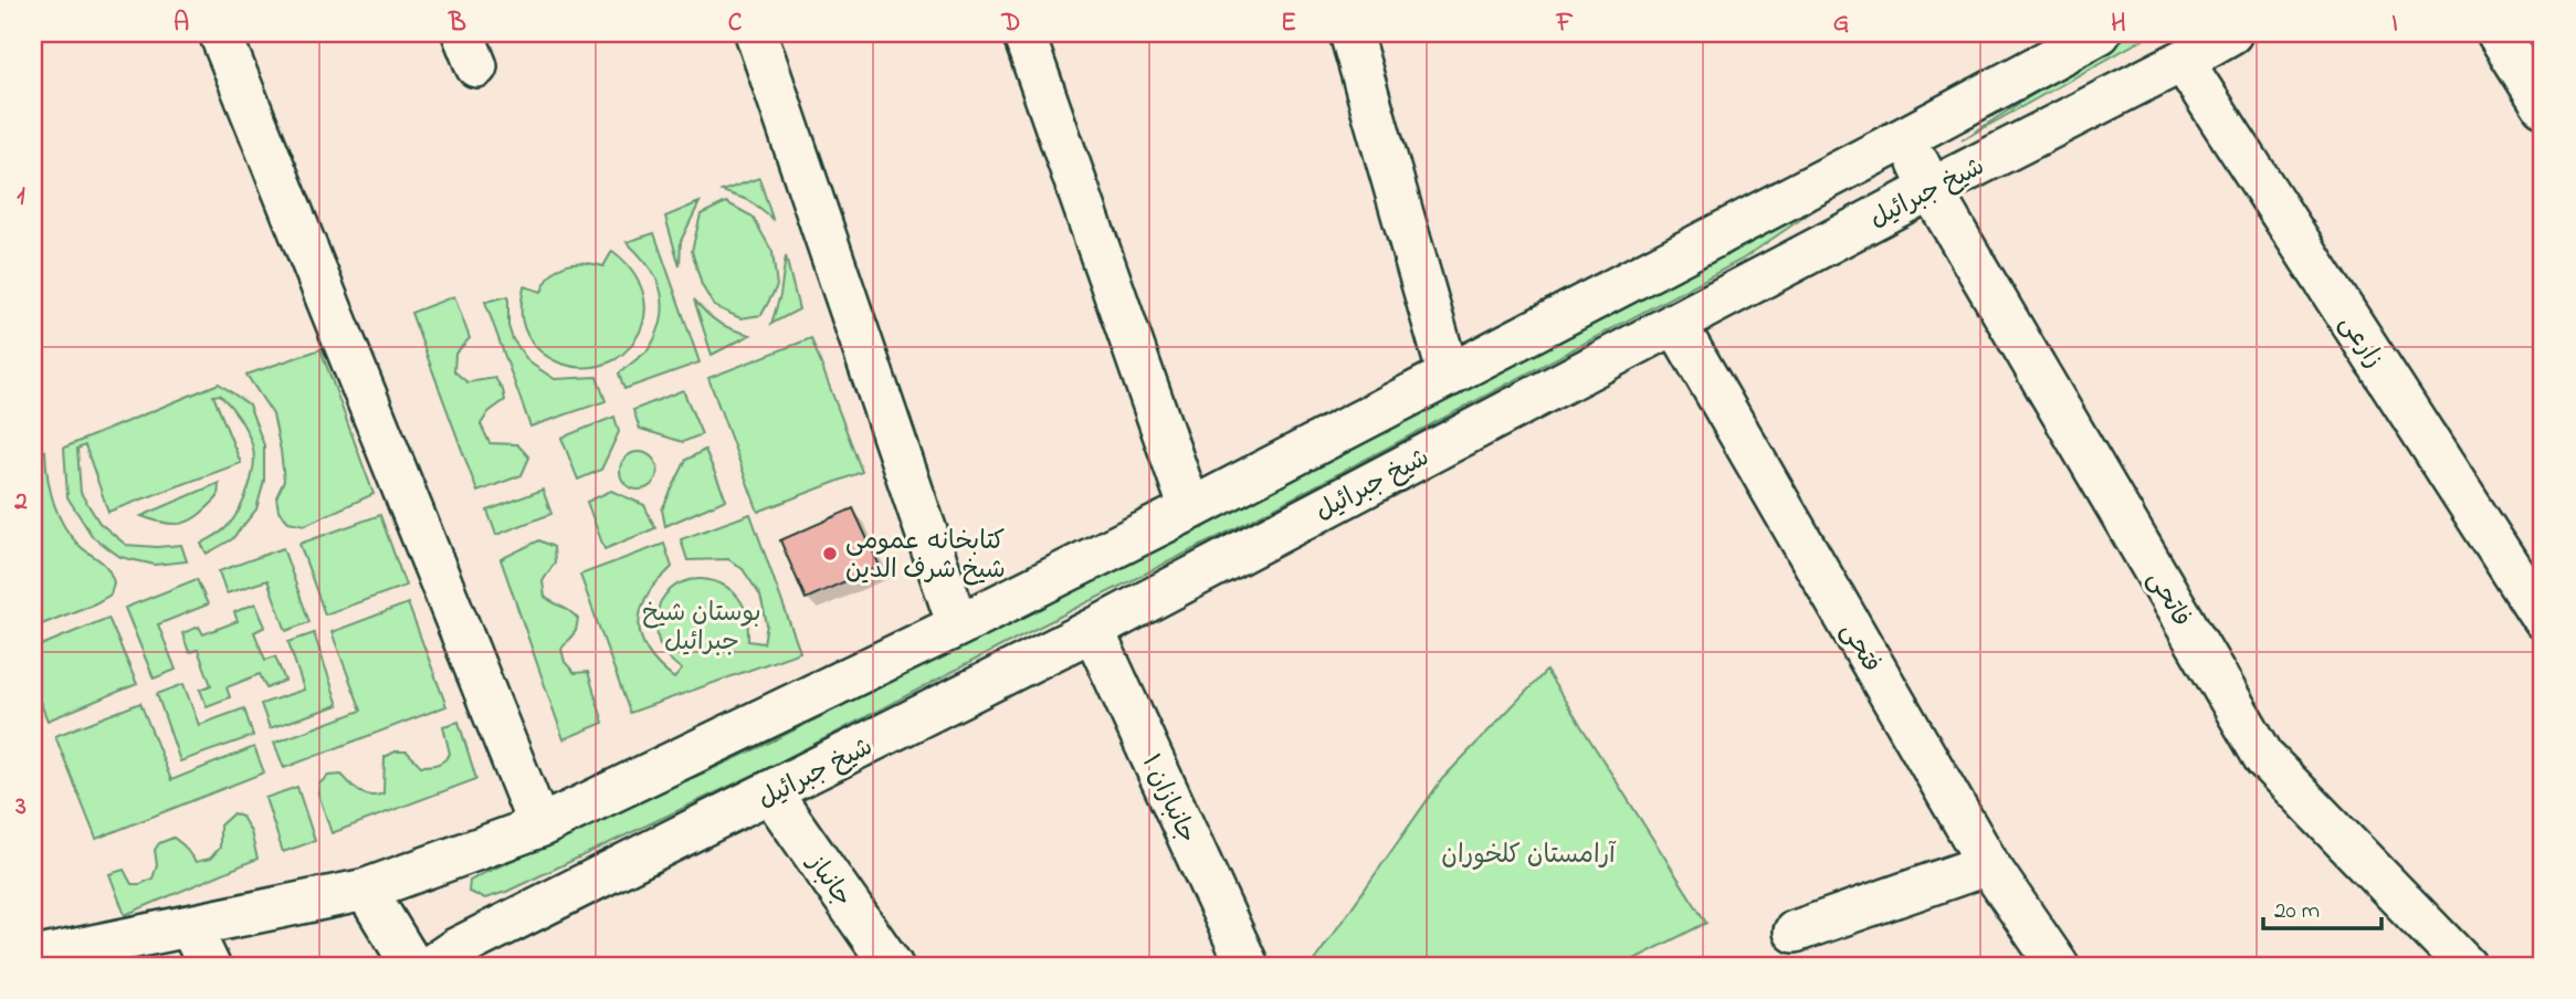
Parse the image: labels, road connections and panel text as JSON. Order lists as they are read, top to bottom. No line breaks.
{"streets":{"street":["شیخ جبرائیل","زارعی","فاتحی","فتحی","جانبازان ۱","جانباز"]},"crossings":[["شیخ جبرائیل","زارعی"],["شیخ جبرائیل","فاتحی"],["شیخ جبرائیل","فتحی"],["شیخ جبرائیل","جانبازان ۱"],["شیخ جبرائیل","جانباز"]],"parks":["بوستان شیخ جبرائیل","آرامستان کلخوران"],"places":["کتابخانه عمومی شیخ شرف الدین"],"scale_bar":"20 m","grid":{"columns":["A","B","C","D","E","F","G","H","I"],"rows":["1","2","3"]}}
